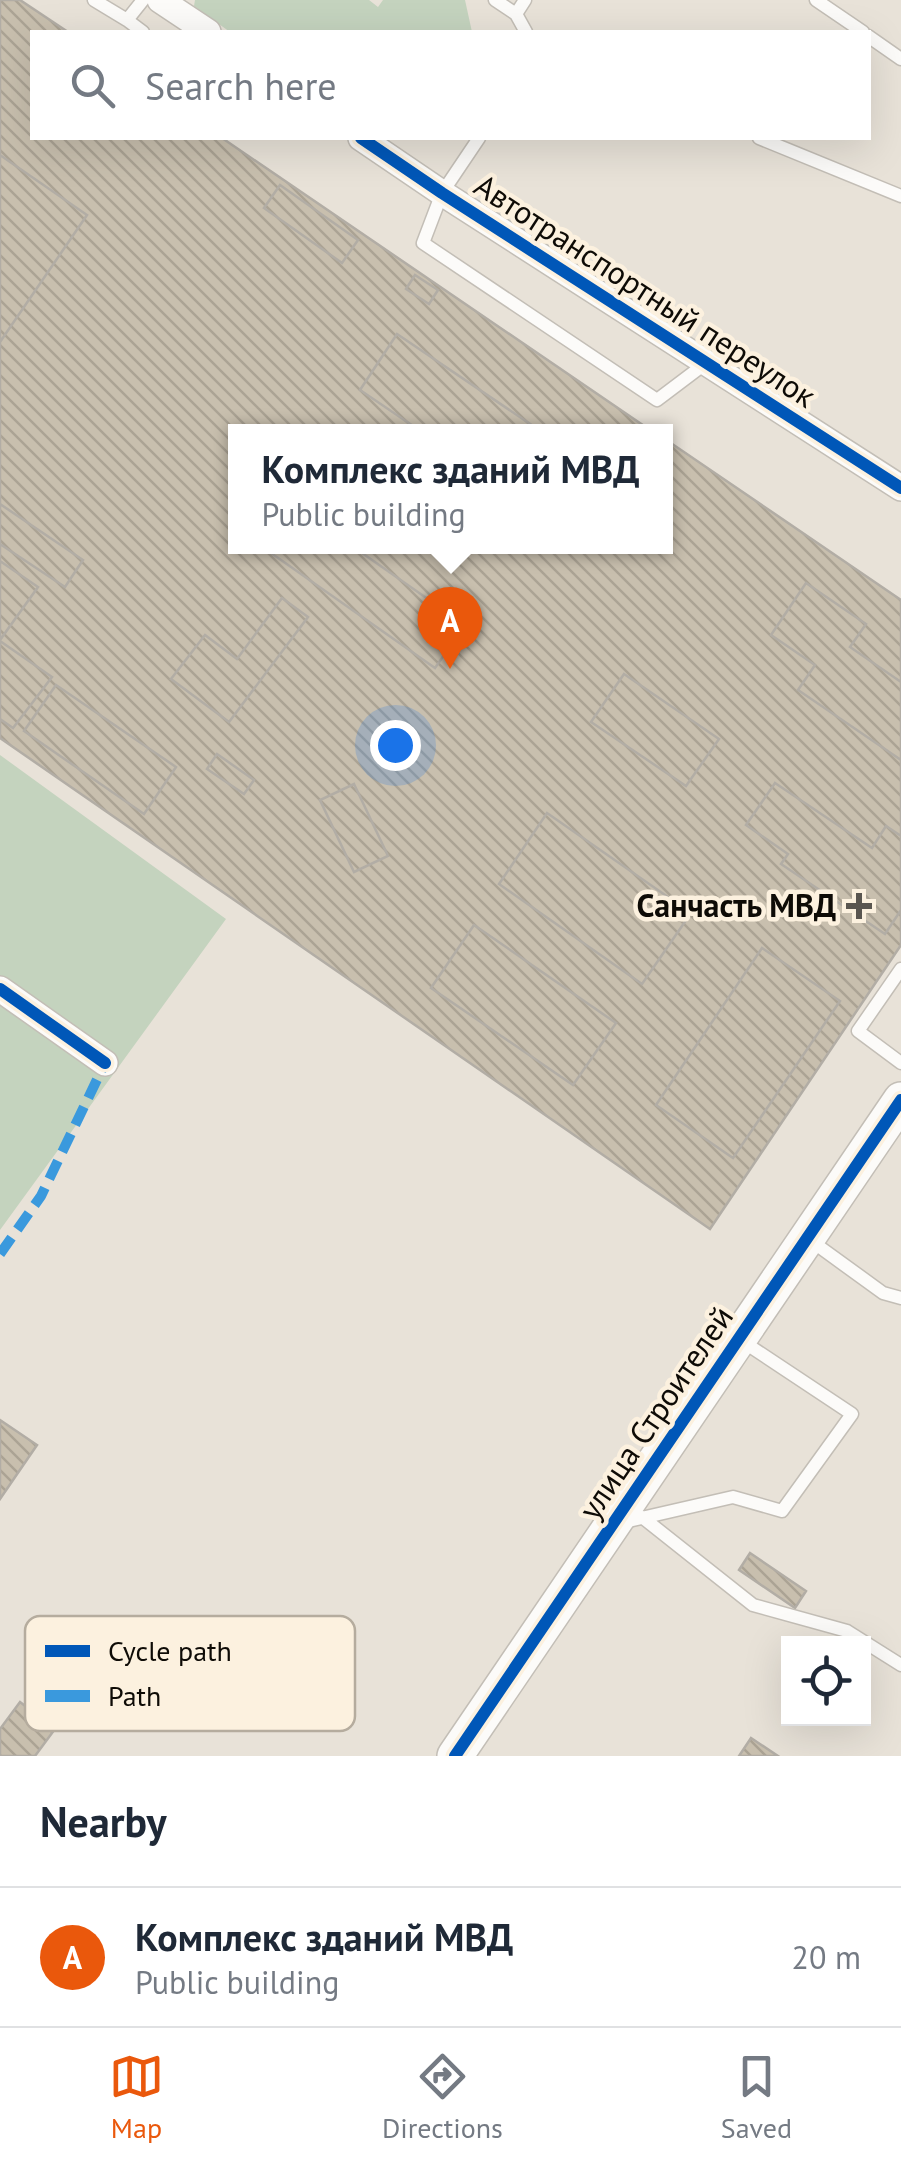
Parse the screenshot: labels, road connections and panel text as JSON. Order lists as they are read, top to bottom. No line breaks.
{"streets":{"street":["Автотранспортный переулок","улица Строителей"]},"places":{"health":["Санчасть МВД"]},"legend":["Cycle path","Path"],"page":{"search":"Search here","popup":["Комплекс зданий МВД","Public building"],"pins":"A","heading":"Nearby","list":[{"mark":"A","name":"Комплекс зданий МВД","note":"Public building","value":"20 m"}],"nav":["Map","Directions","Saved"]}}
